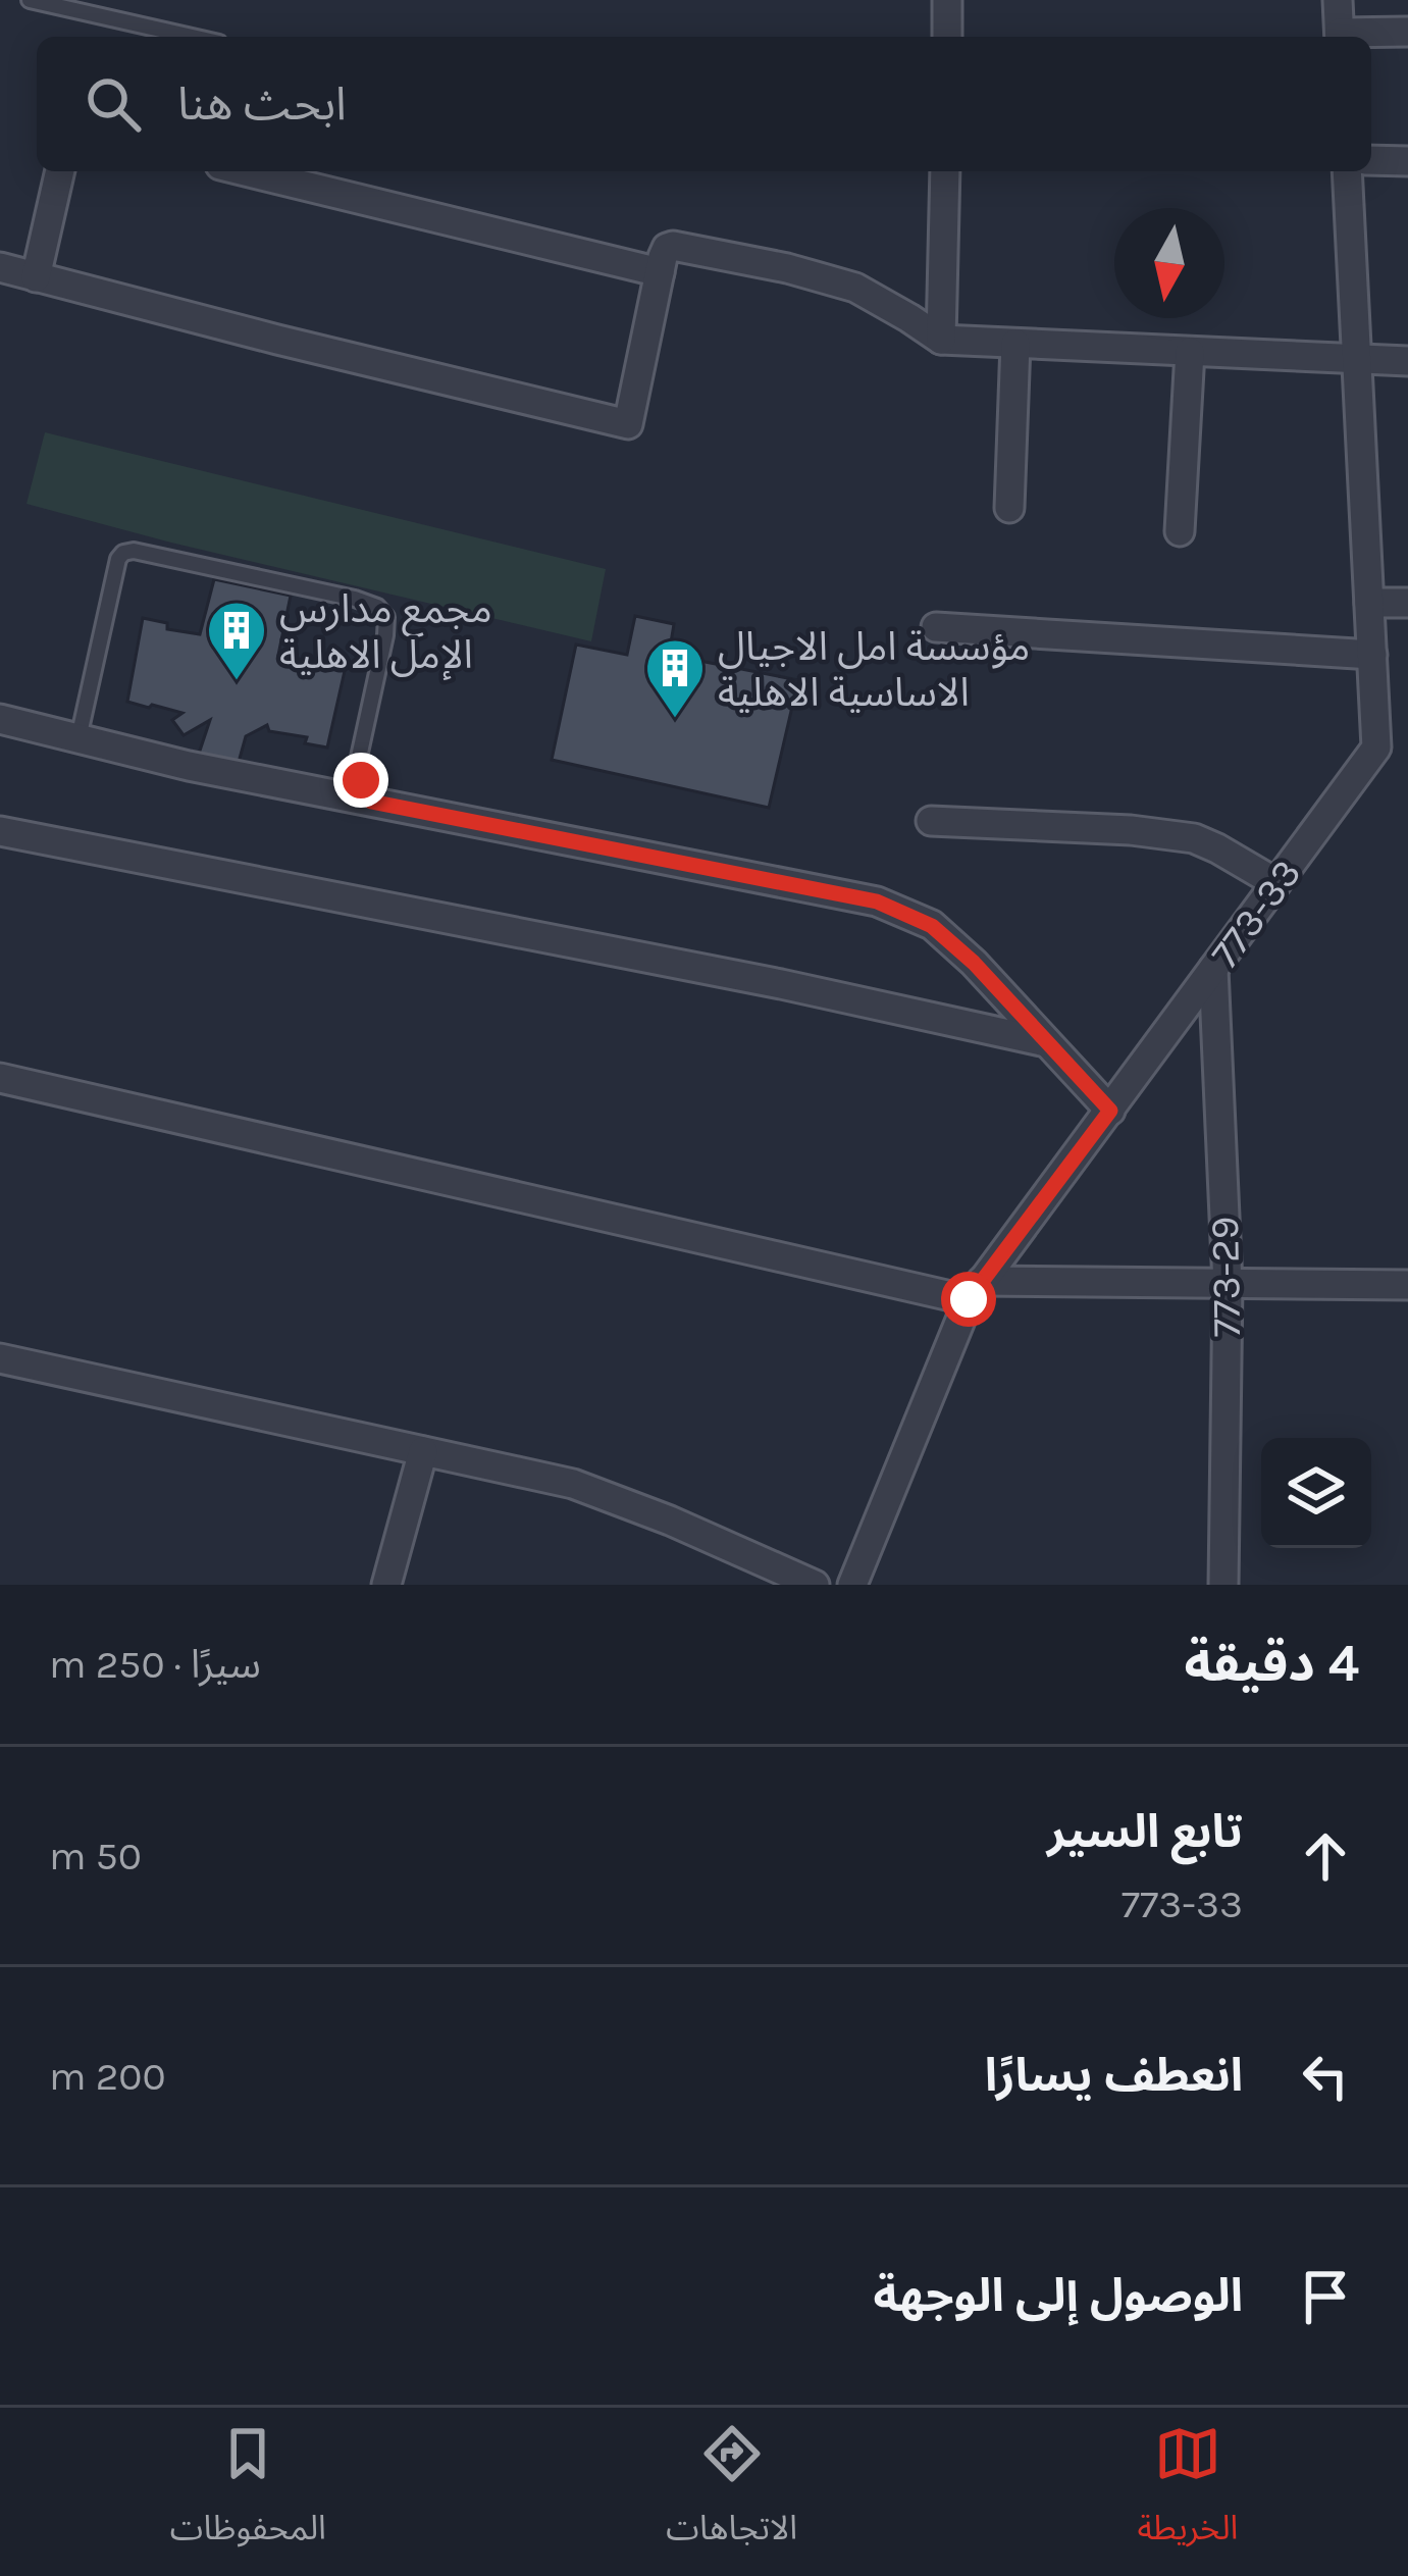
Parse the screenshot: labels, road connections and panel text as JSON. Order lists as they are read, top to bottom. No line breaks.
{"streets":{"street":["773-33","773-29"]},"crossings":[["773-33","773-29"]],"places":{"building":["مجمع مدارس الإمل الاهلية","مؤسسة امل الاجيال الاساسية الاهلية"]},"north":"bottom","page":{"search":"ابحث هنا","heading":["4 دقيقة","سيرًا · 250 m"],"list":[["تابع السير","773-33","50 m"],["انعطف يسارًا","200 m"],"الوصول إلى الوجهة"],"nav":["الخريطة","الاتجاهات","المحفوظات"]}}
